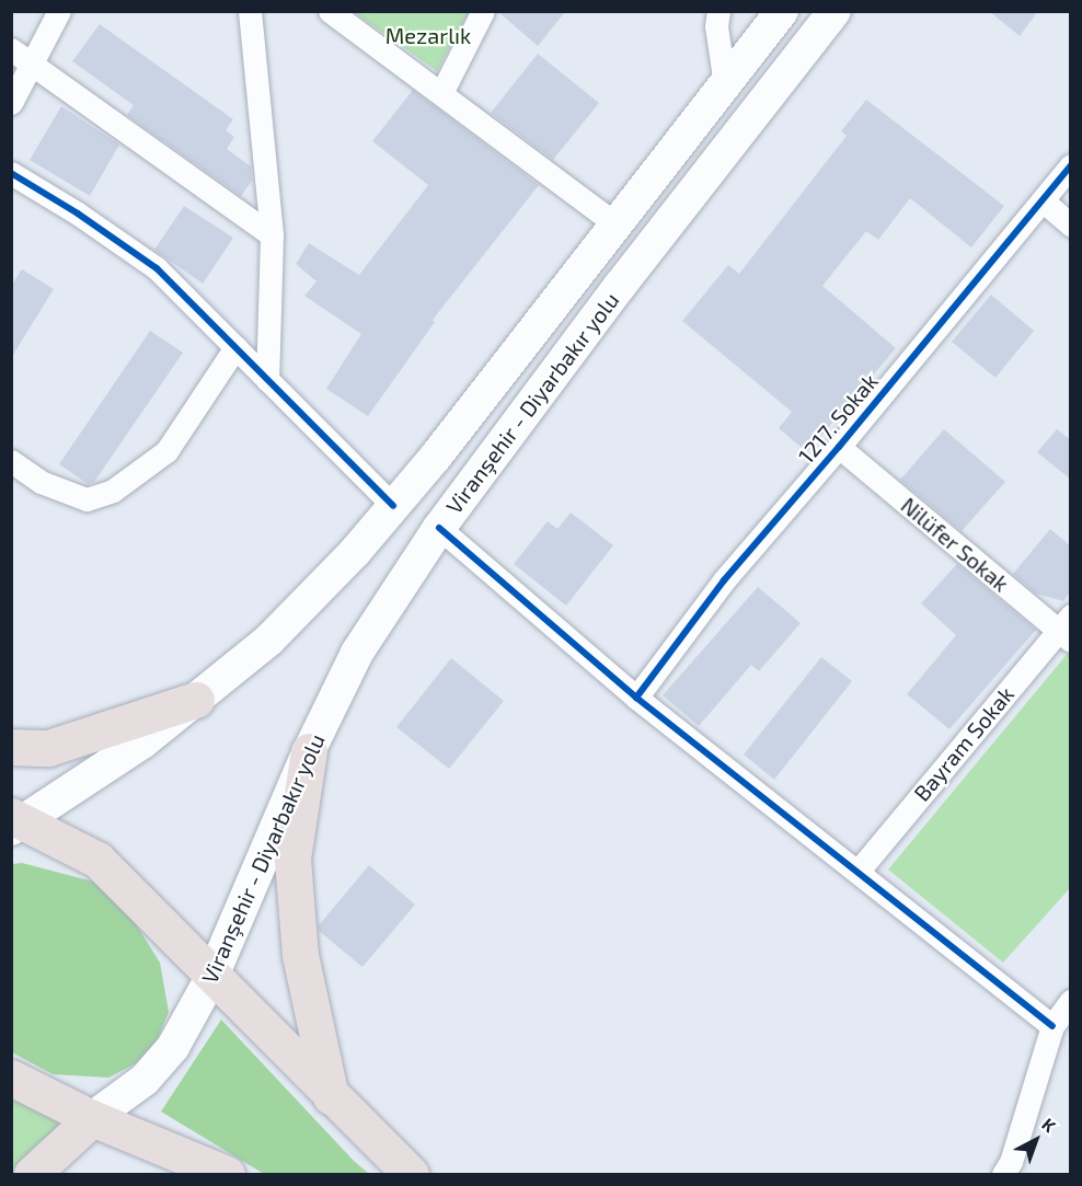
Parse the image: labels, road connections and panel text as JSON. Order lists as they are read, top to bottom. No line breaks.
{"streets":{"main road":["Viranşehir - Diyarbakır yolu"],"street":["1217. Sokak","Nilüfer Sokak","Bayram Sokak"]},"crossings":[["1217. Sokak","Nilüfer Sokak"],["Nilüfer Sokak","Bayram Sokak"]],"parks":["Mezarlık"],"north":"top right"}
